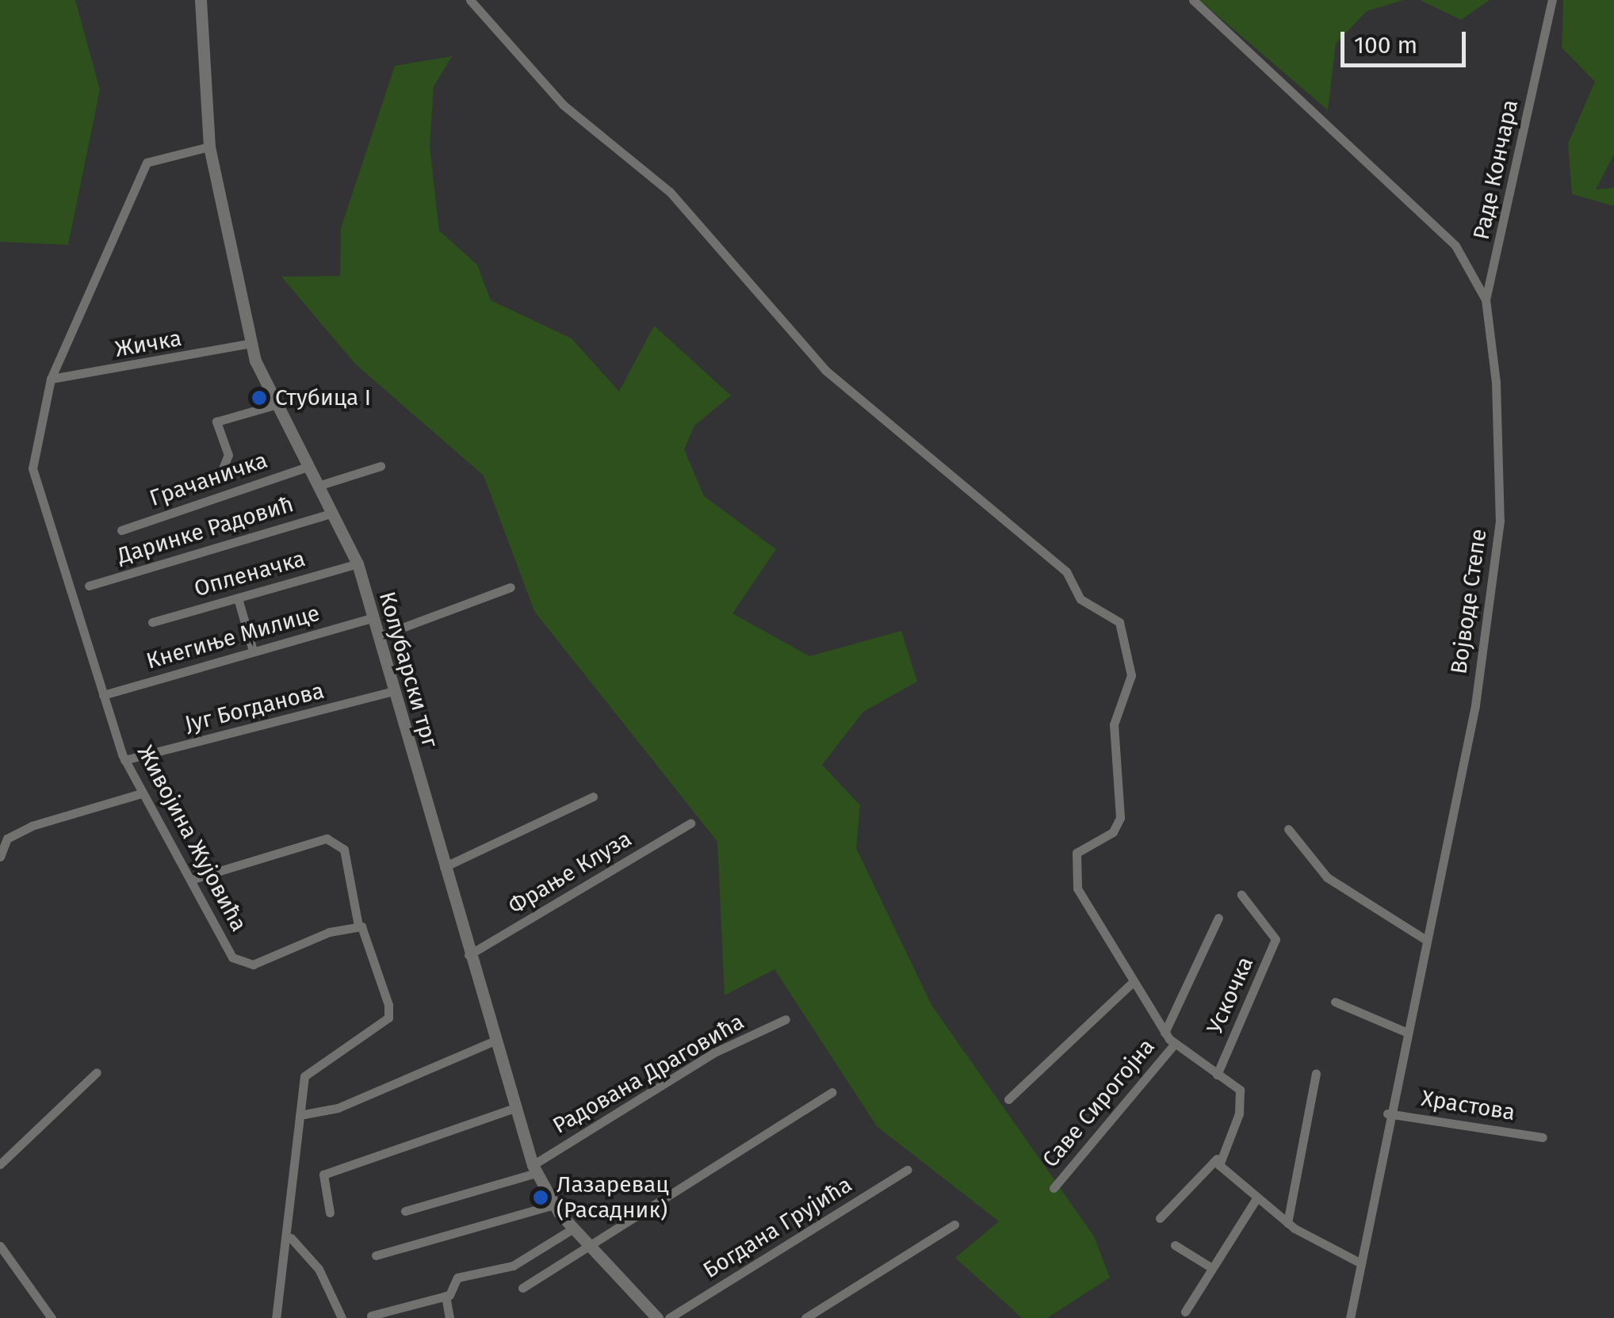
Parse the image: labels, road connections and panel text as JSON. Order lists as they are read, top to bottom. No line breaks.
{"streets":{"street":["Раде Кончара","Жичка","Грачаничка","Даринке Радовић","Опленачка","Војводе Степе","Кнегиње Милице","Колубарски трг","Југ Богданова","Живојина Жујовића","Фрање Клуза","Ускочка","Радована Драговића","Саве Сирогојна","Храстова","Богдана Грујића"]},"crossings":[["Раде Кончара","Војводе Степе"],["Жичка","Колубарски трг"],["Жичка","Живојина Жујовића"],["Грачаничка","Колубарски трг"],["Даринке Радовић","Колубарски трг"],["Опленачка","Колубарски трг"],["Војводе Степе","Храстова"],["Кнегиње Милице","Колубарски трг"],["Кнегиње Милице","Живојина Жујовића"],["Колубарски трг","Југ Богданова"],["Колубарски трг","Живојина Жујовића"],["Колубарски трг","Фрање Клуза"],["Колубарски трг","Радована Драговића"],["Југ Богданова","Живојина Жујовића"]],"places":["Стубица I","Лазаревац (Расадник)"],"scale_bar":"100 m"}
